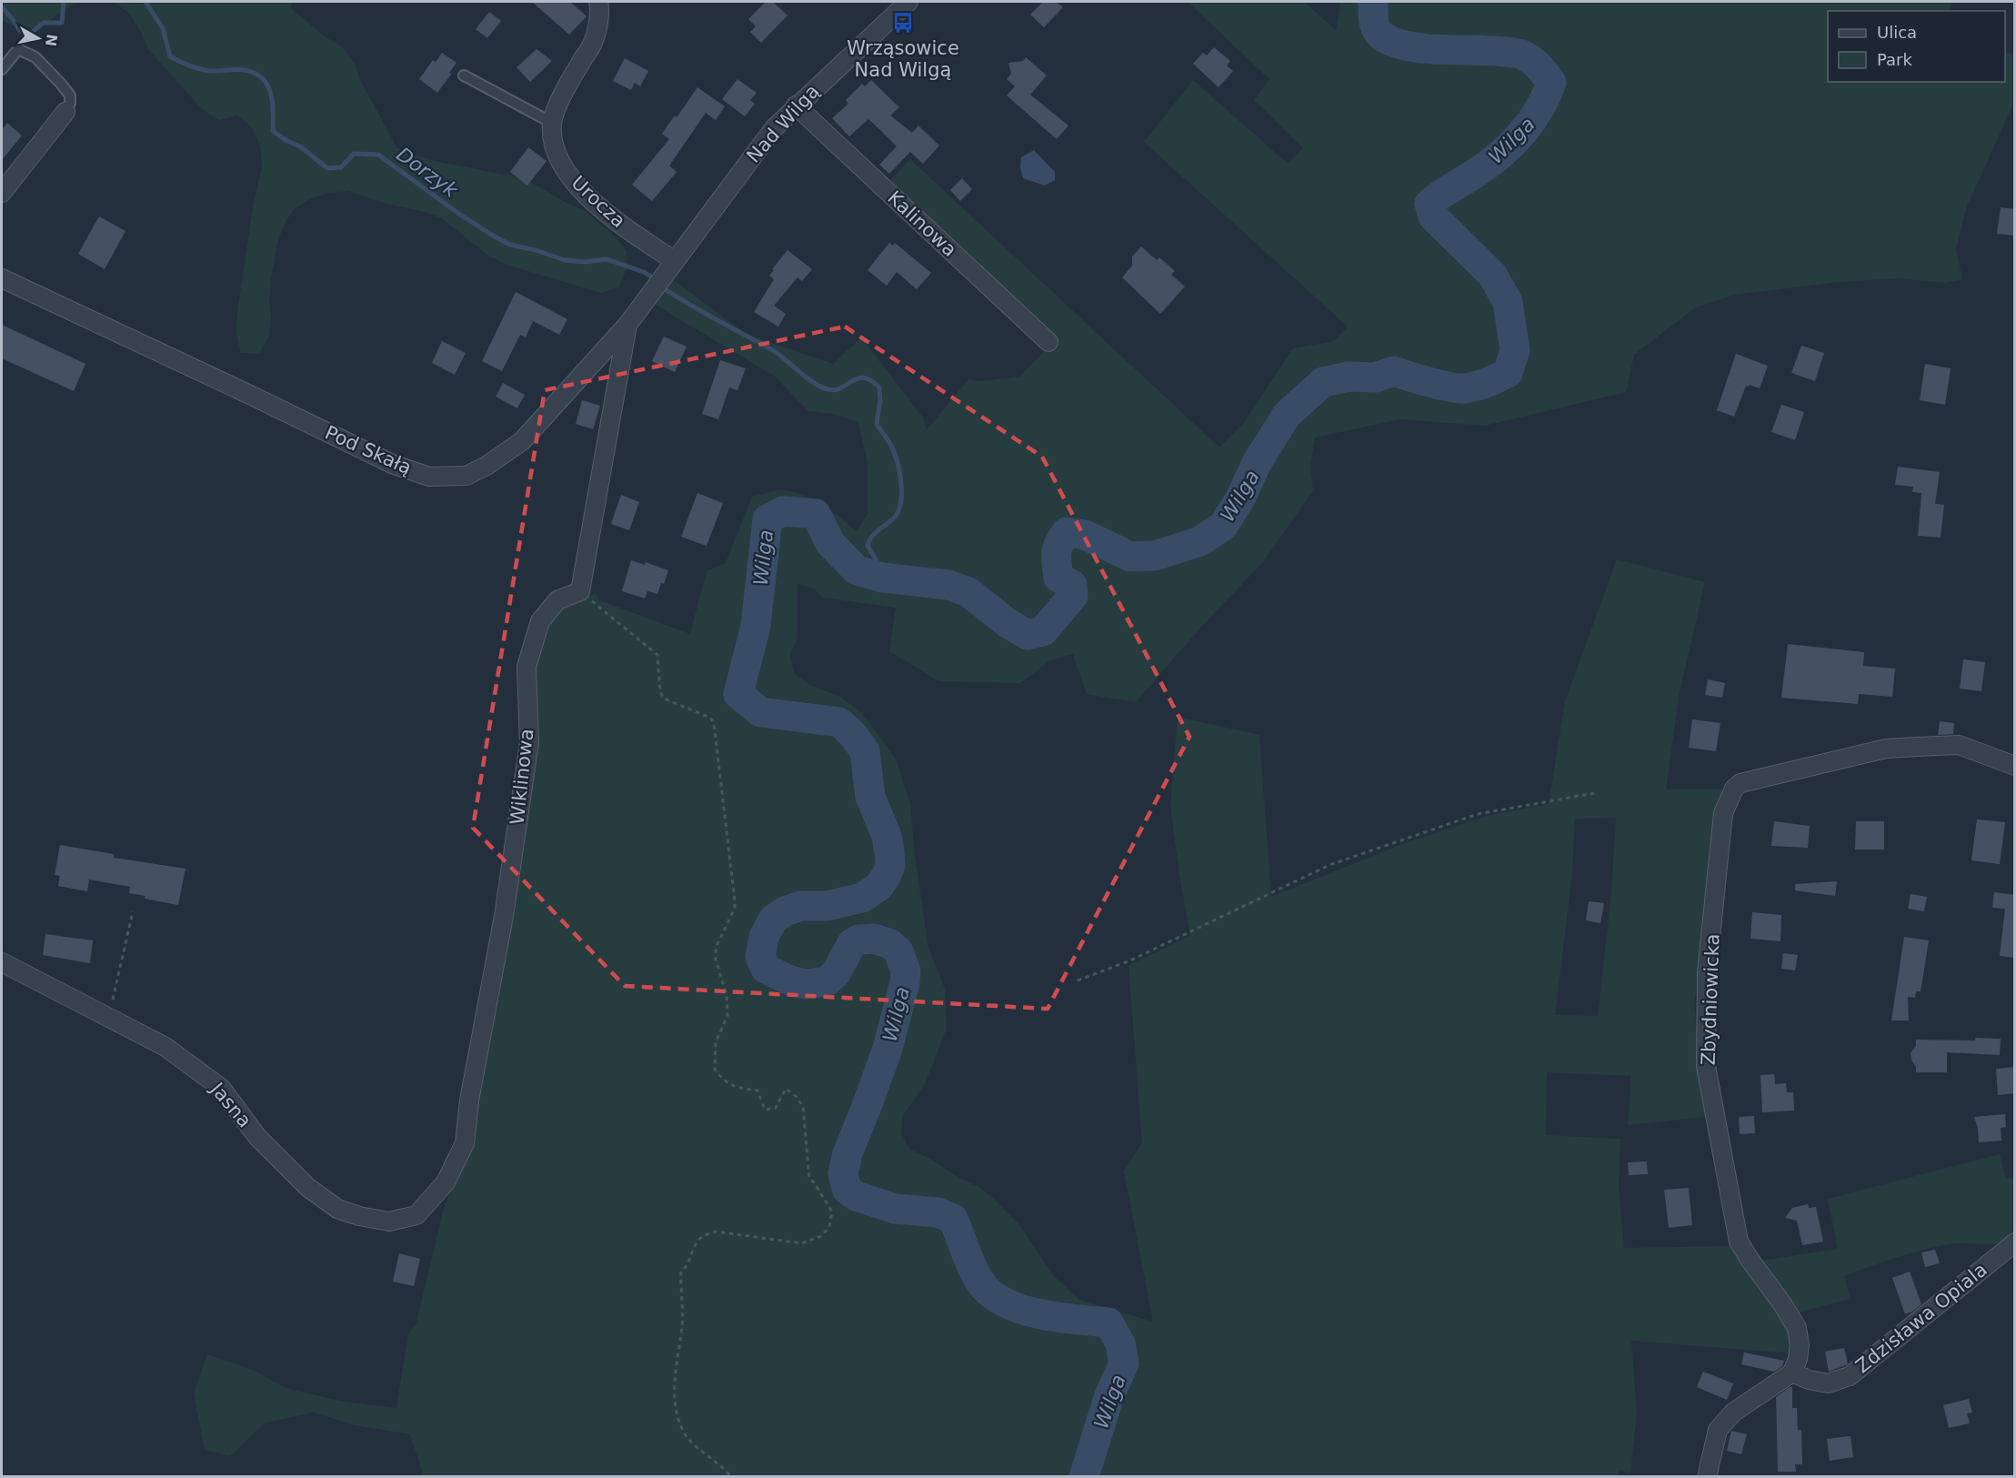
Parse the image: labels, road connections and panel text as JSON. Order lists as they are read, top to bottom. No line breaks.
{"streets":{"street":["Nad Wilgą","Urocza","Kalinowa","Pod Skałą","Wiklinowa","Zbydniowicka","Jasna","Zdzisława Opiala"]},"crossings":[["Nad Wilgą","Urocza"],["Nad Wilgą","Kalinowa"],["Nad Wilgą","Pod Skałą"],["Urocza","Pod Skałą"],["Wiklinowa","Jasna"],["Zbydniowicka","Zdzisława Opiala"]],"water":["Wilga","Dorzyk"],"places":{"bus stop":["Wrząsowice Nad Wilgą"]},"legend":["Ulica","Park"],"north":"right"}
